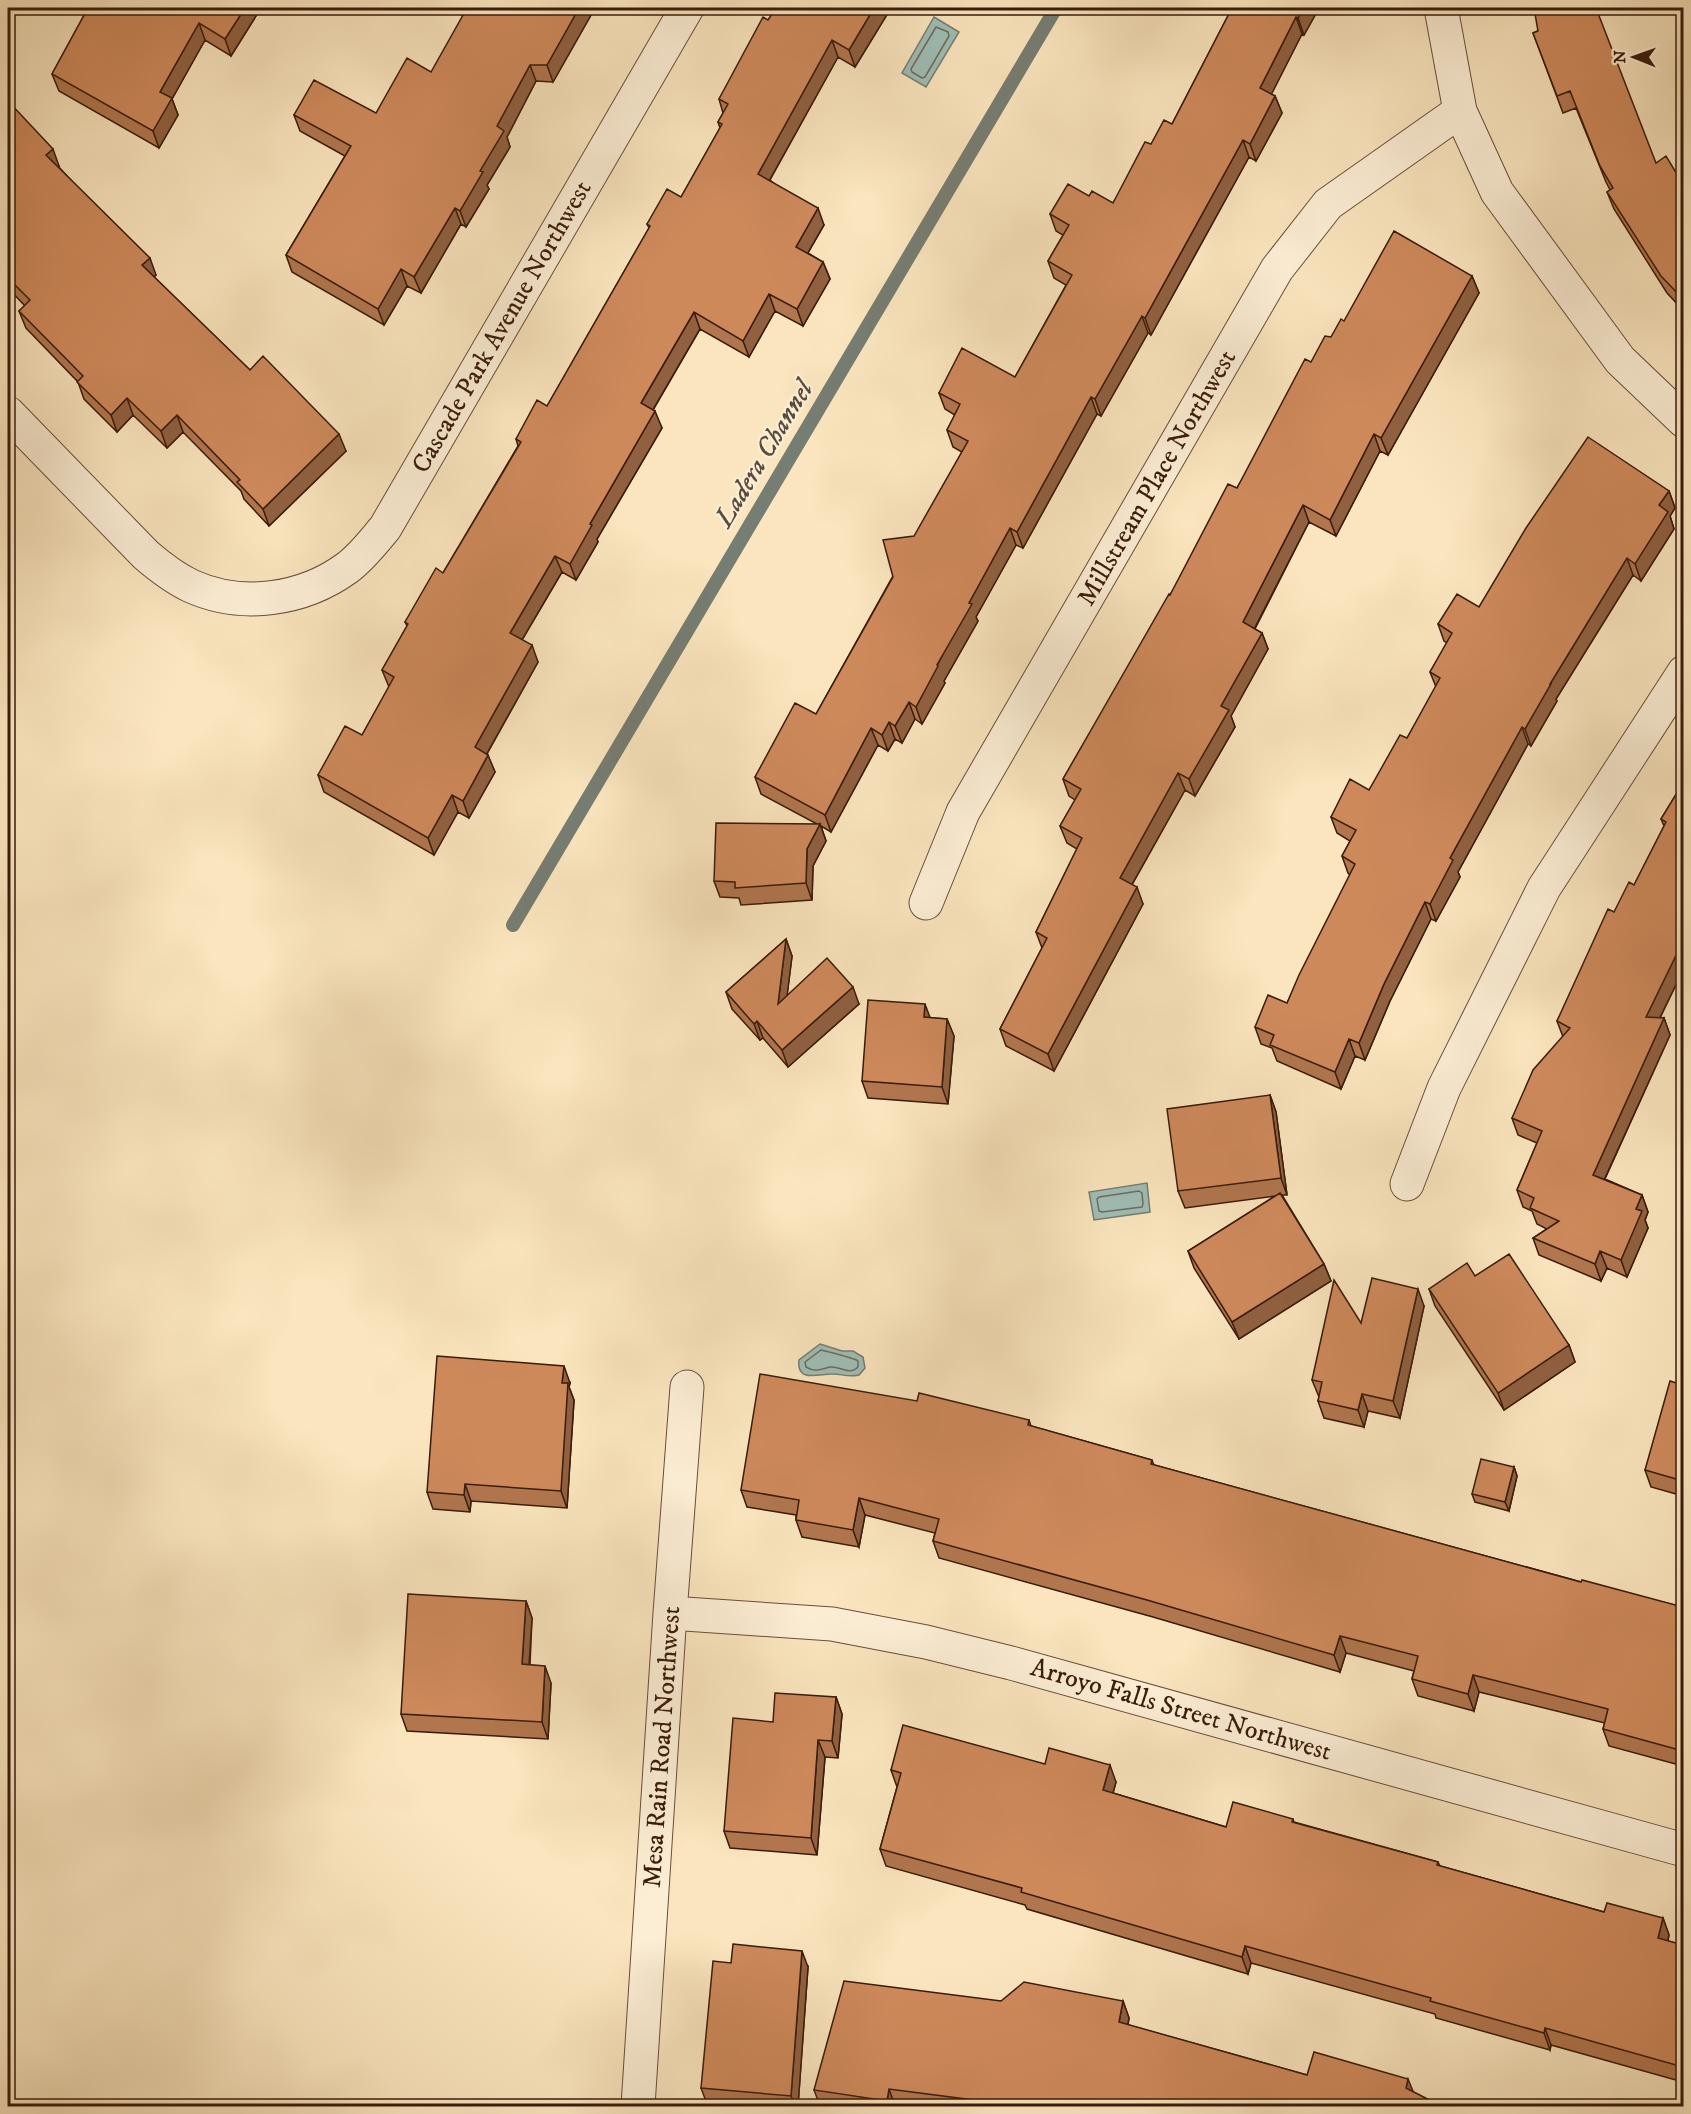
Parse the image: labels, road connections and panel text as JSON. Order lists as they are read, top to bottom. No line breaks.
{"streets":{"street":["Cascade Park Avenue Northwest","Millstream Place Northwest","Arroyo Falls Street Northwest","Mesa Rain Road Northwest"]},"crossings":[["Arroyo Falls Street Northwest","Mesa Rain Road Northwest"]],"water":["Ladera Channel"],"north":"left"}
